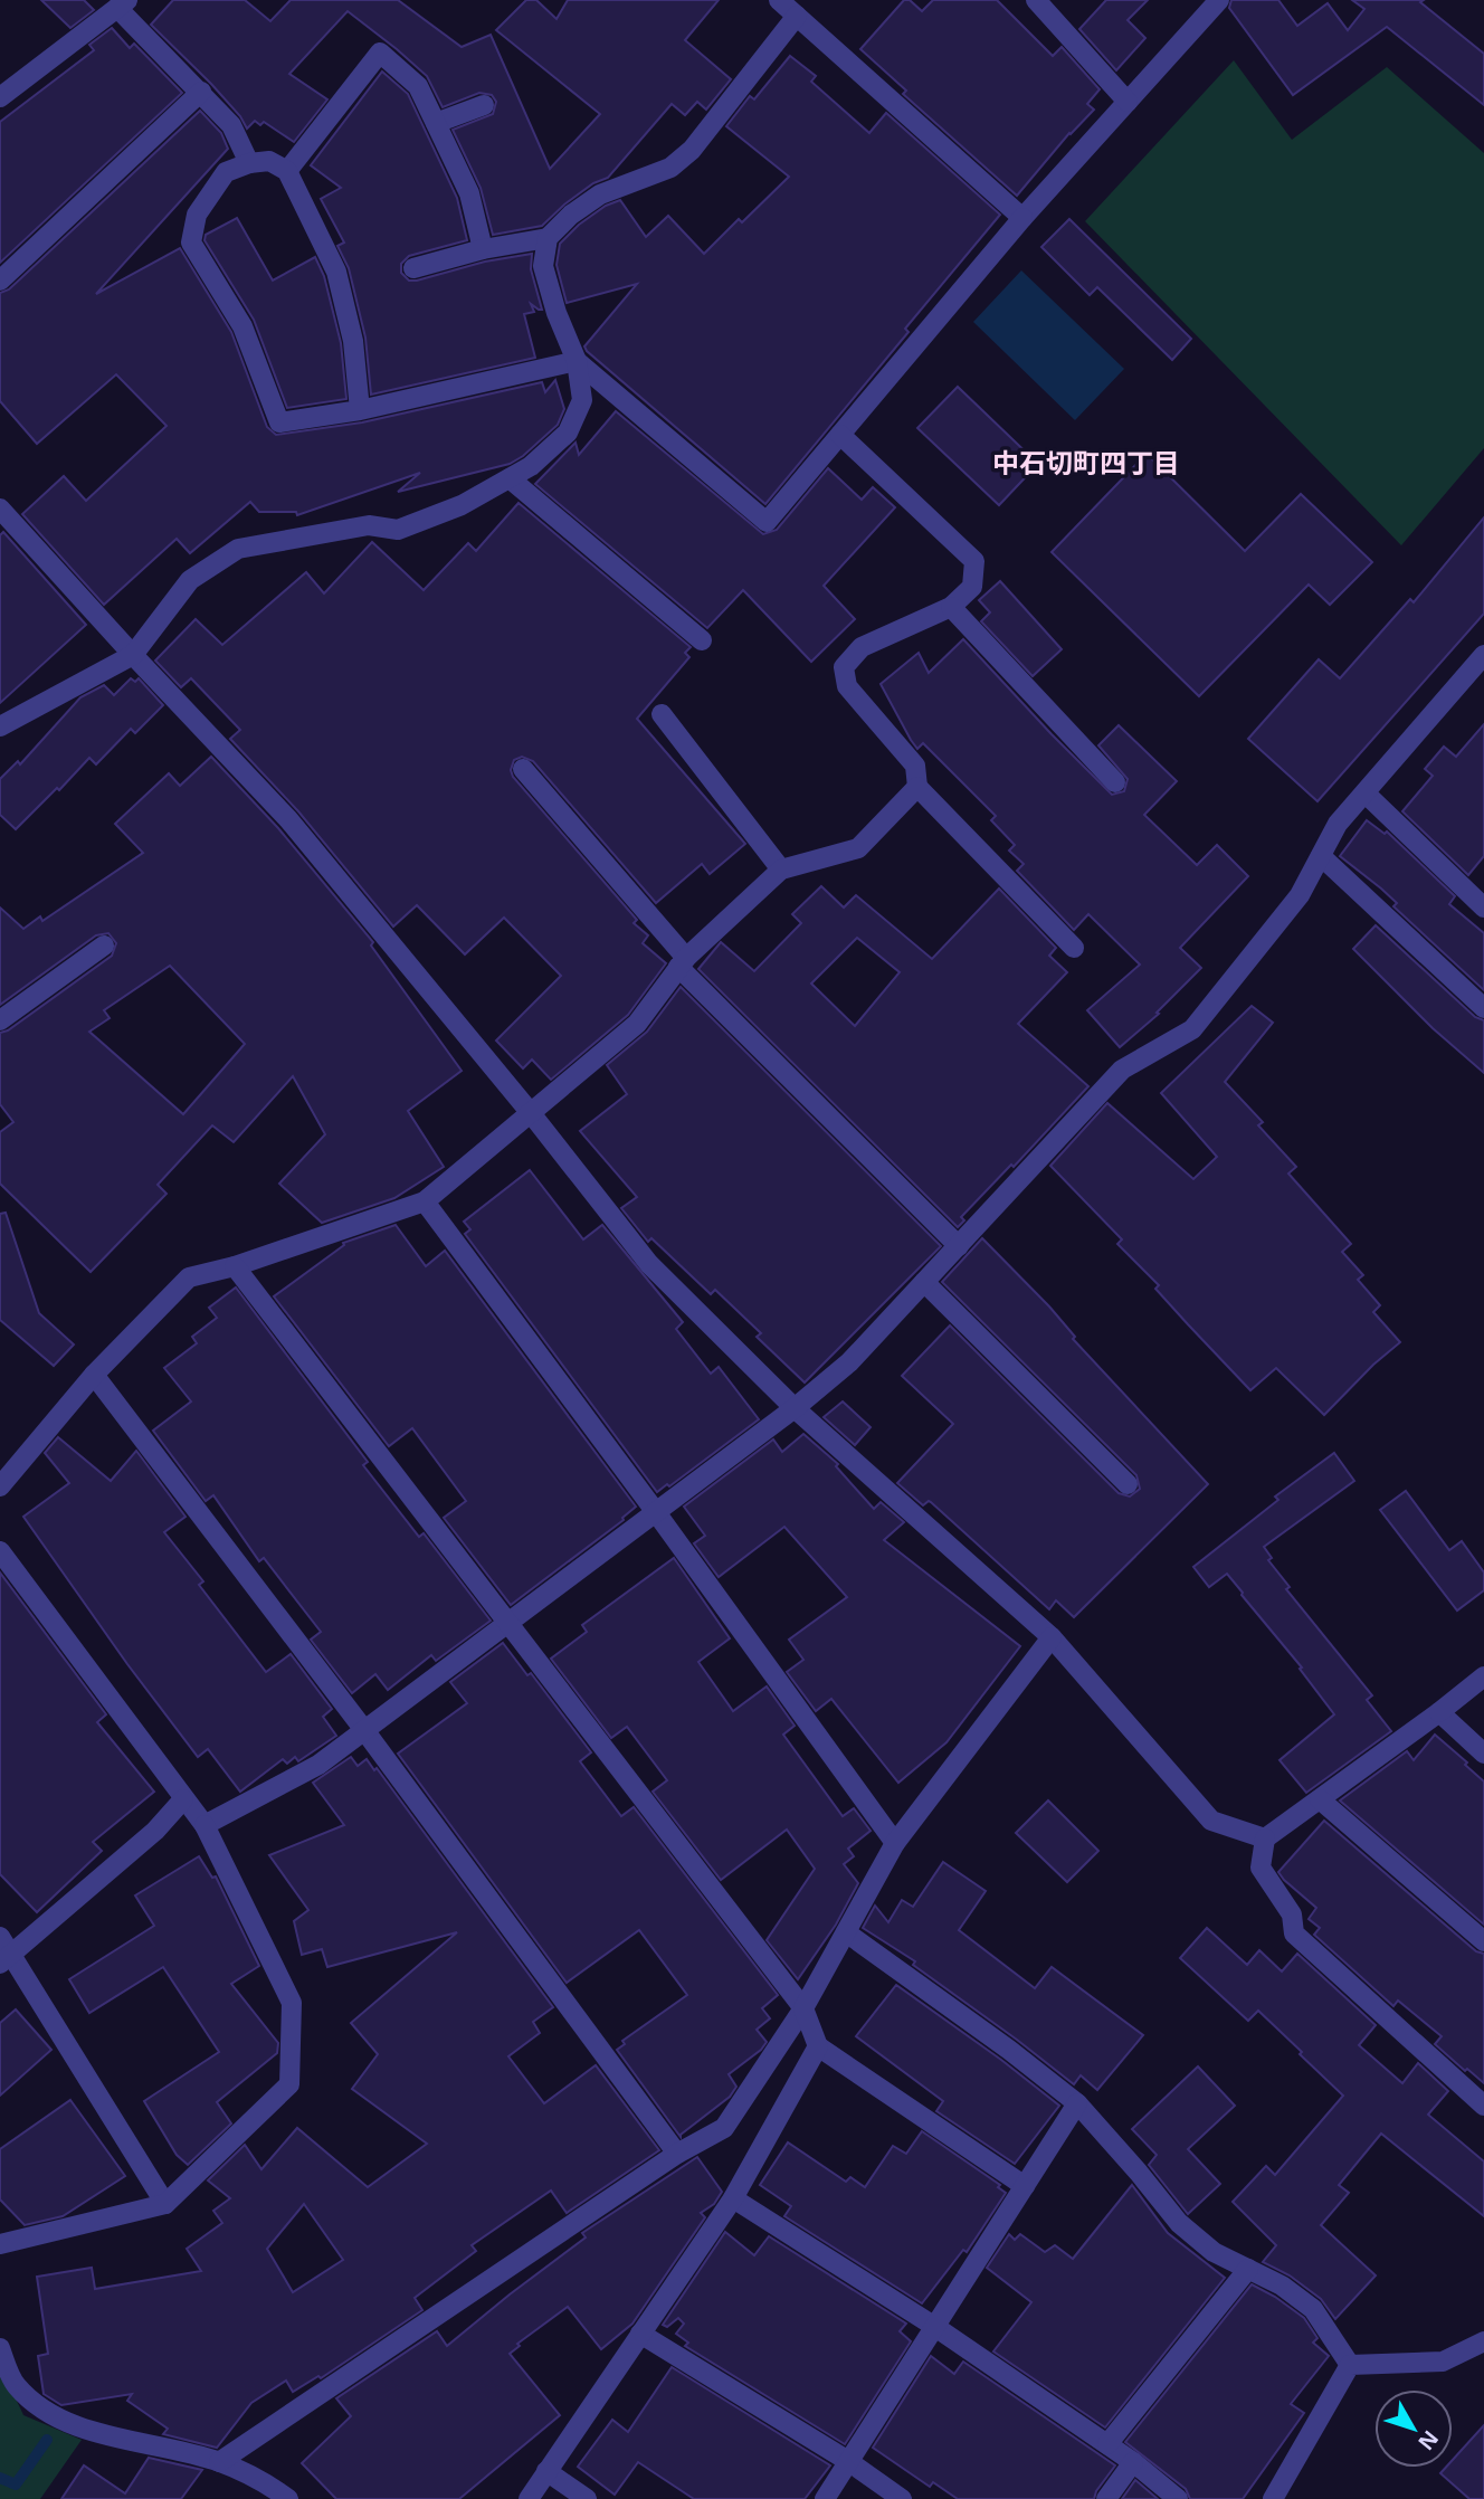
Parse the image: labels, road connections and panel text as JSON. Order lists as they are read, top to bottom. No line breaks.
{"districts":["中石切町四丁目"],"north":"bottom right"}
